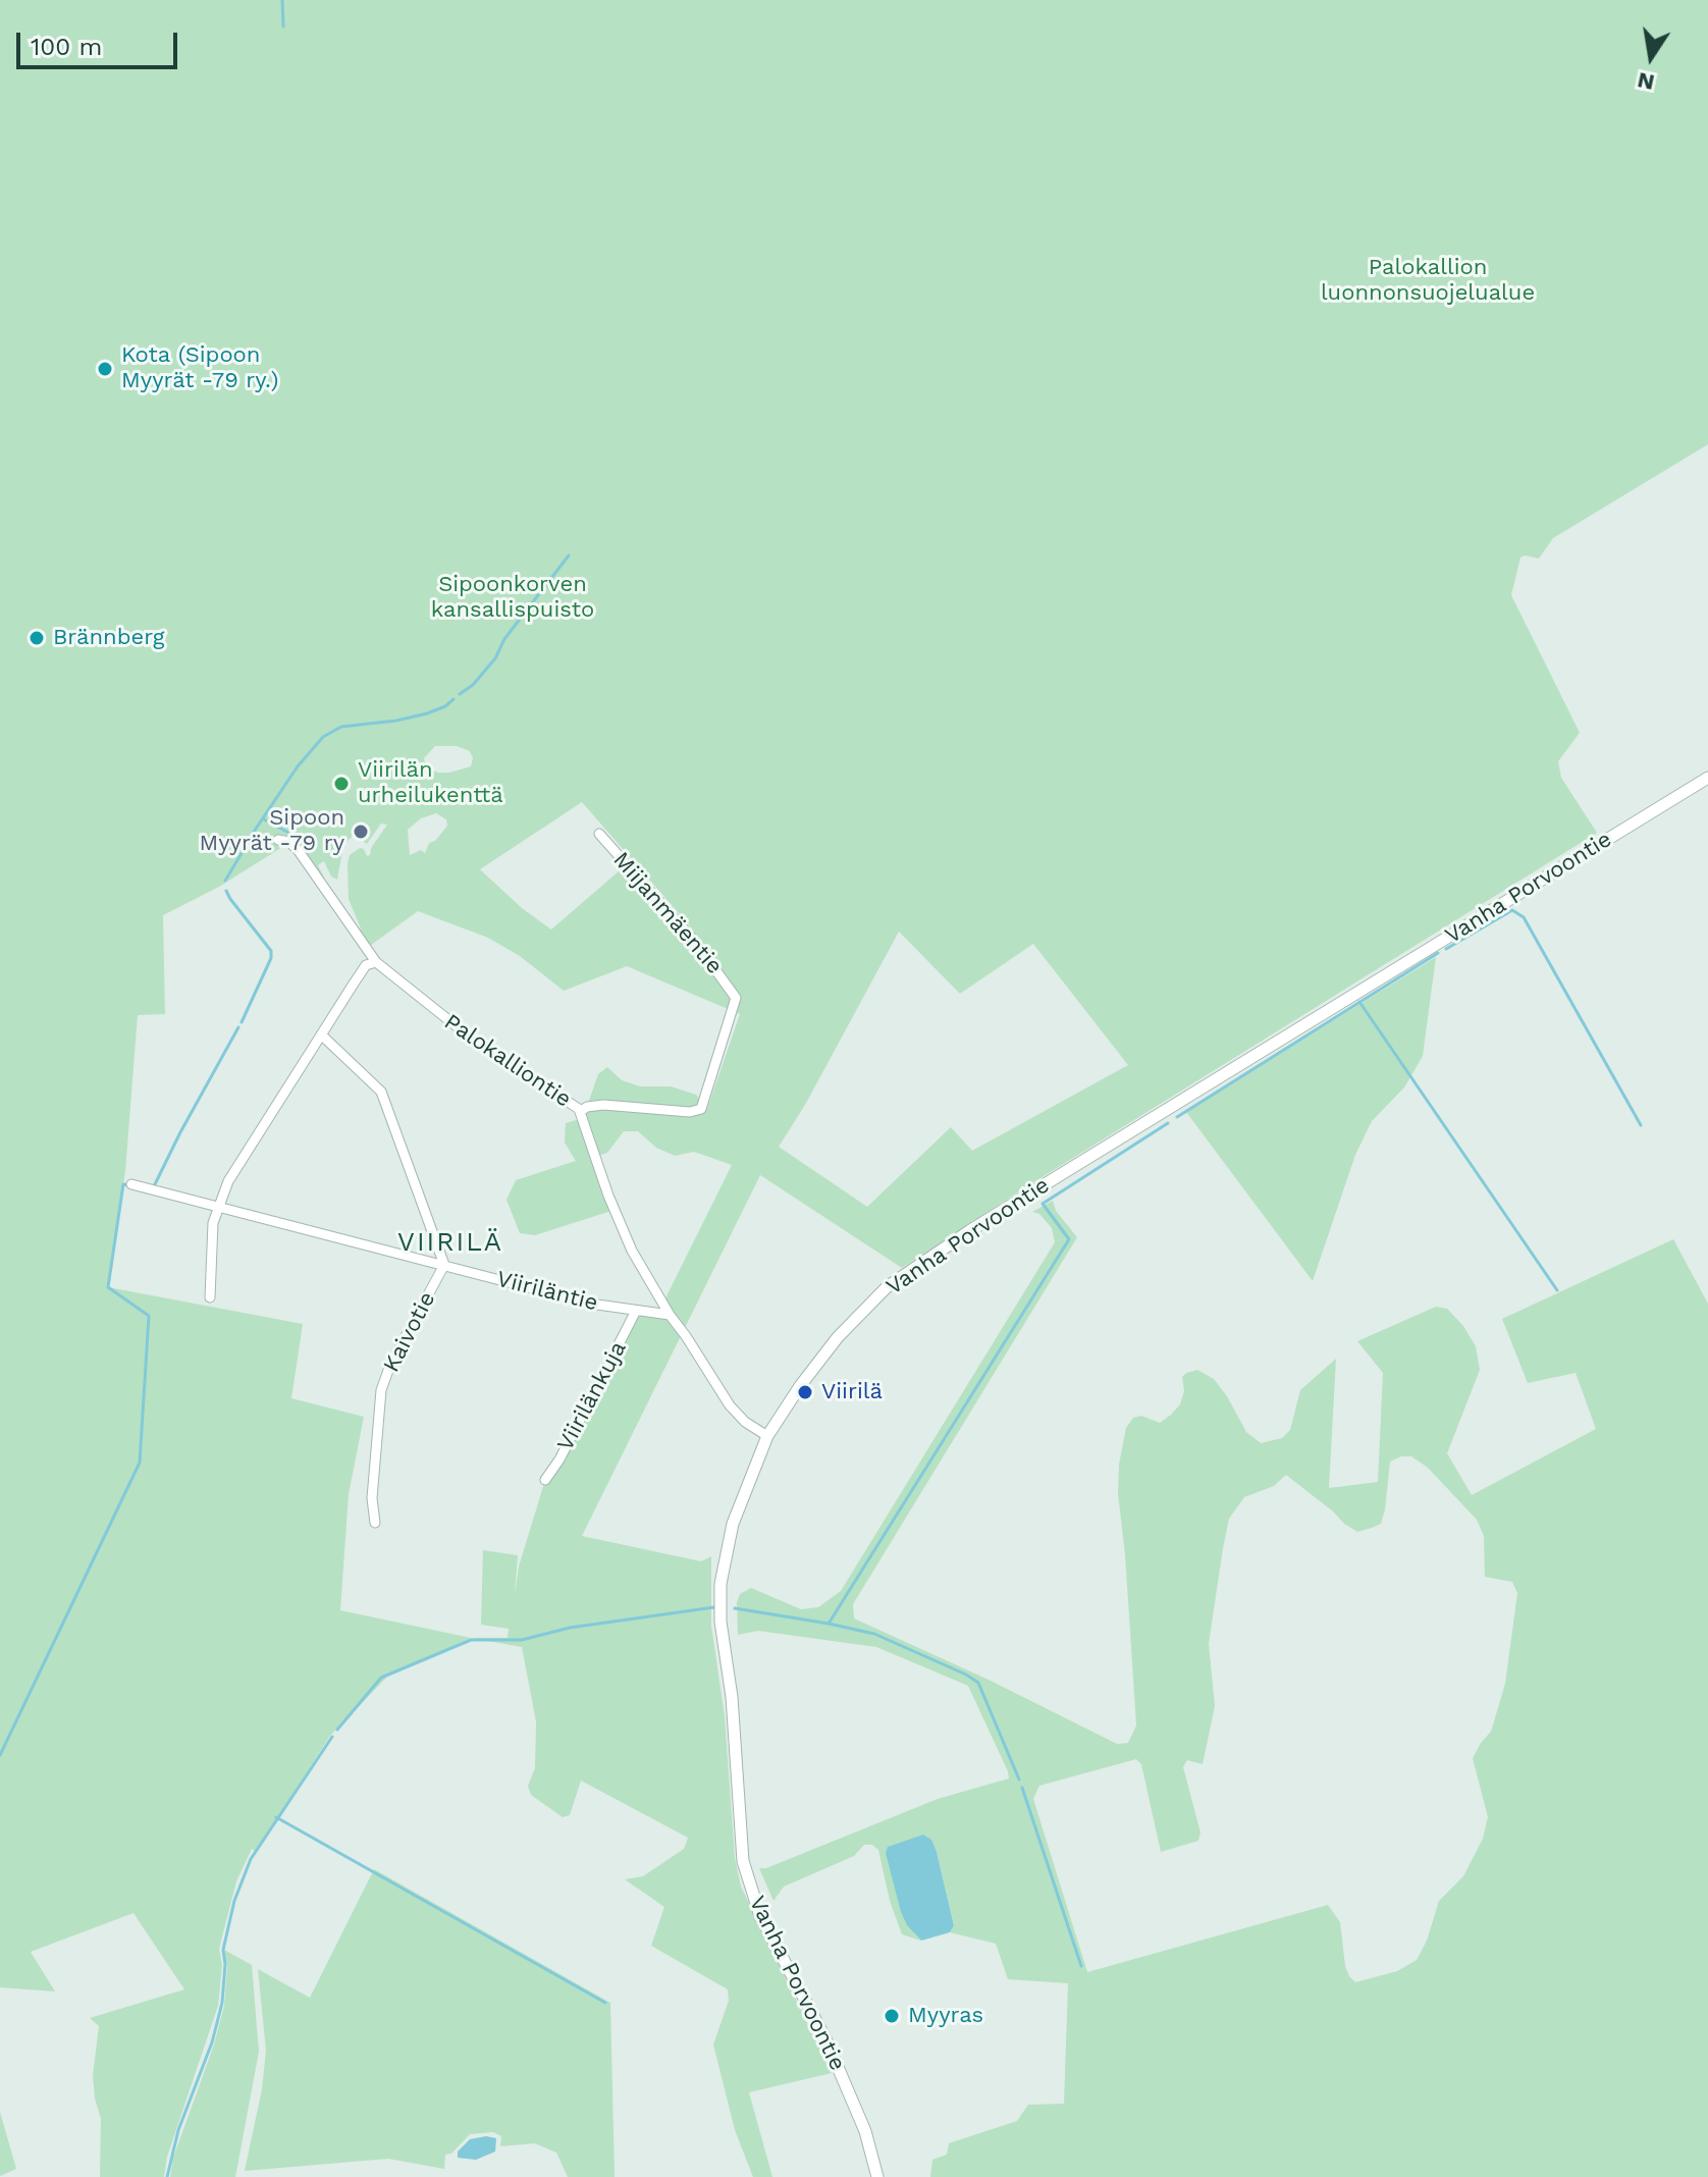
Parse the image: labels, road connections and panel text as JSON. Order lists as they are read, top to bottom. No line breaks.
{"streets":{"street":["Vanha Porvoontie","Miijanmäentie","Palokalliontie","Viiriläntie","Kaivotie","Viirilänkuja"]},"crossings":[["Miijanmäentie","Palokalliontie"],["Palokalliontie","Viiriläntie"],["Viiriläntie","Kaivotie"],["Viiriläntie","Viirilänkuja"]],"districts":["VIIRILÄ"],"parks":["Palokallion luonnonsuojelualue","Sipoonkorven kansallispuisto"],"places":["Kota (Sipoon Myyrät -79 ry.)","Brännberg","Viirilän urheilukenttä","Sipoon Myyrät -79 ry","Viirilä","Myyras"],"scale_bar":"100 m","north":"bottom"}
